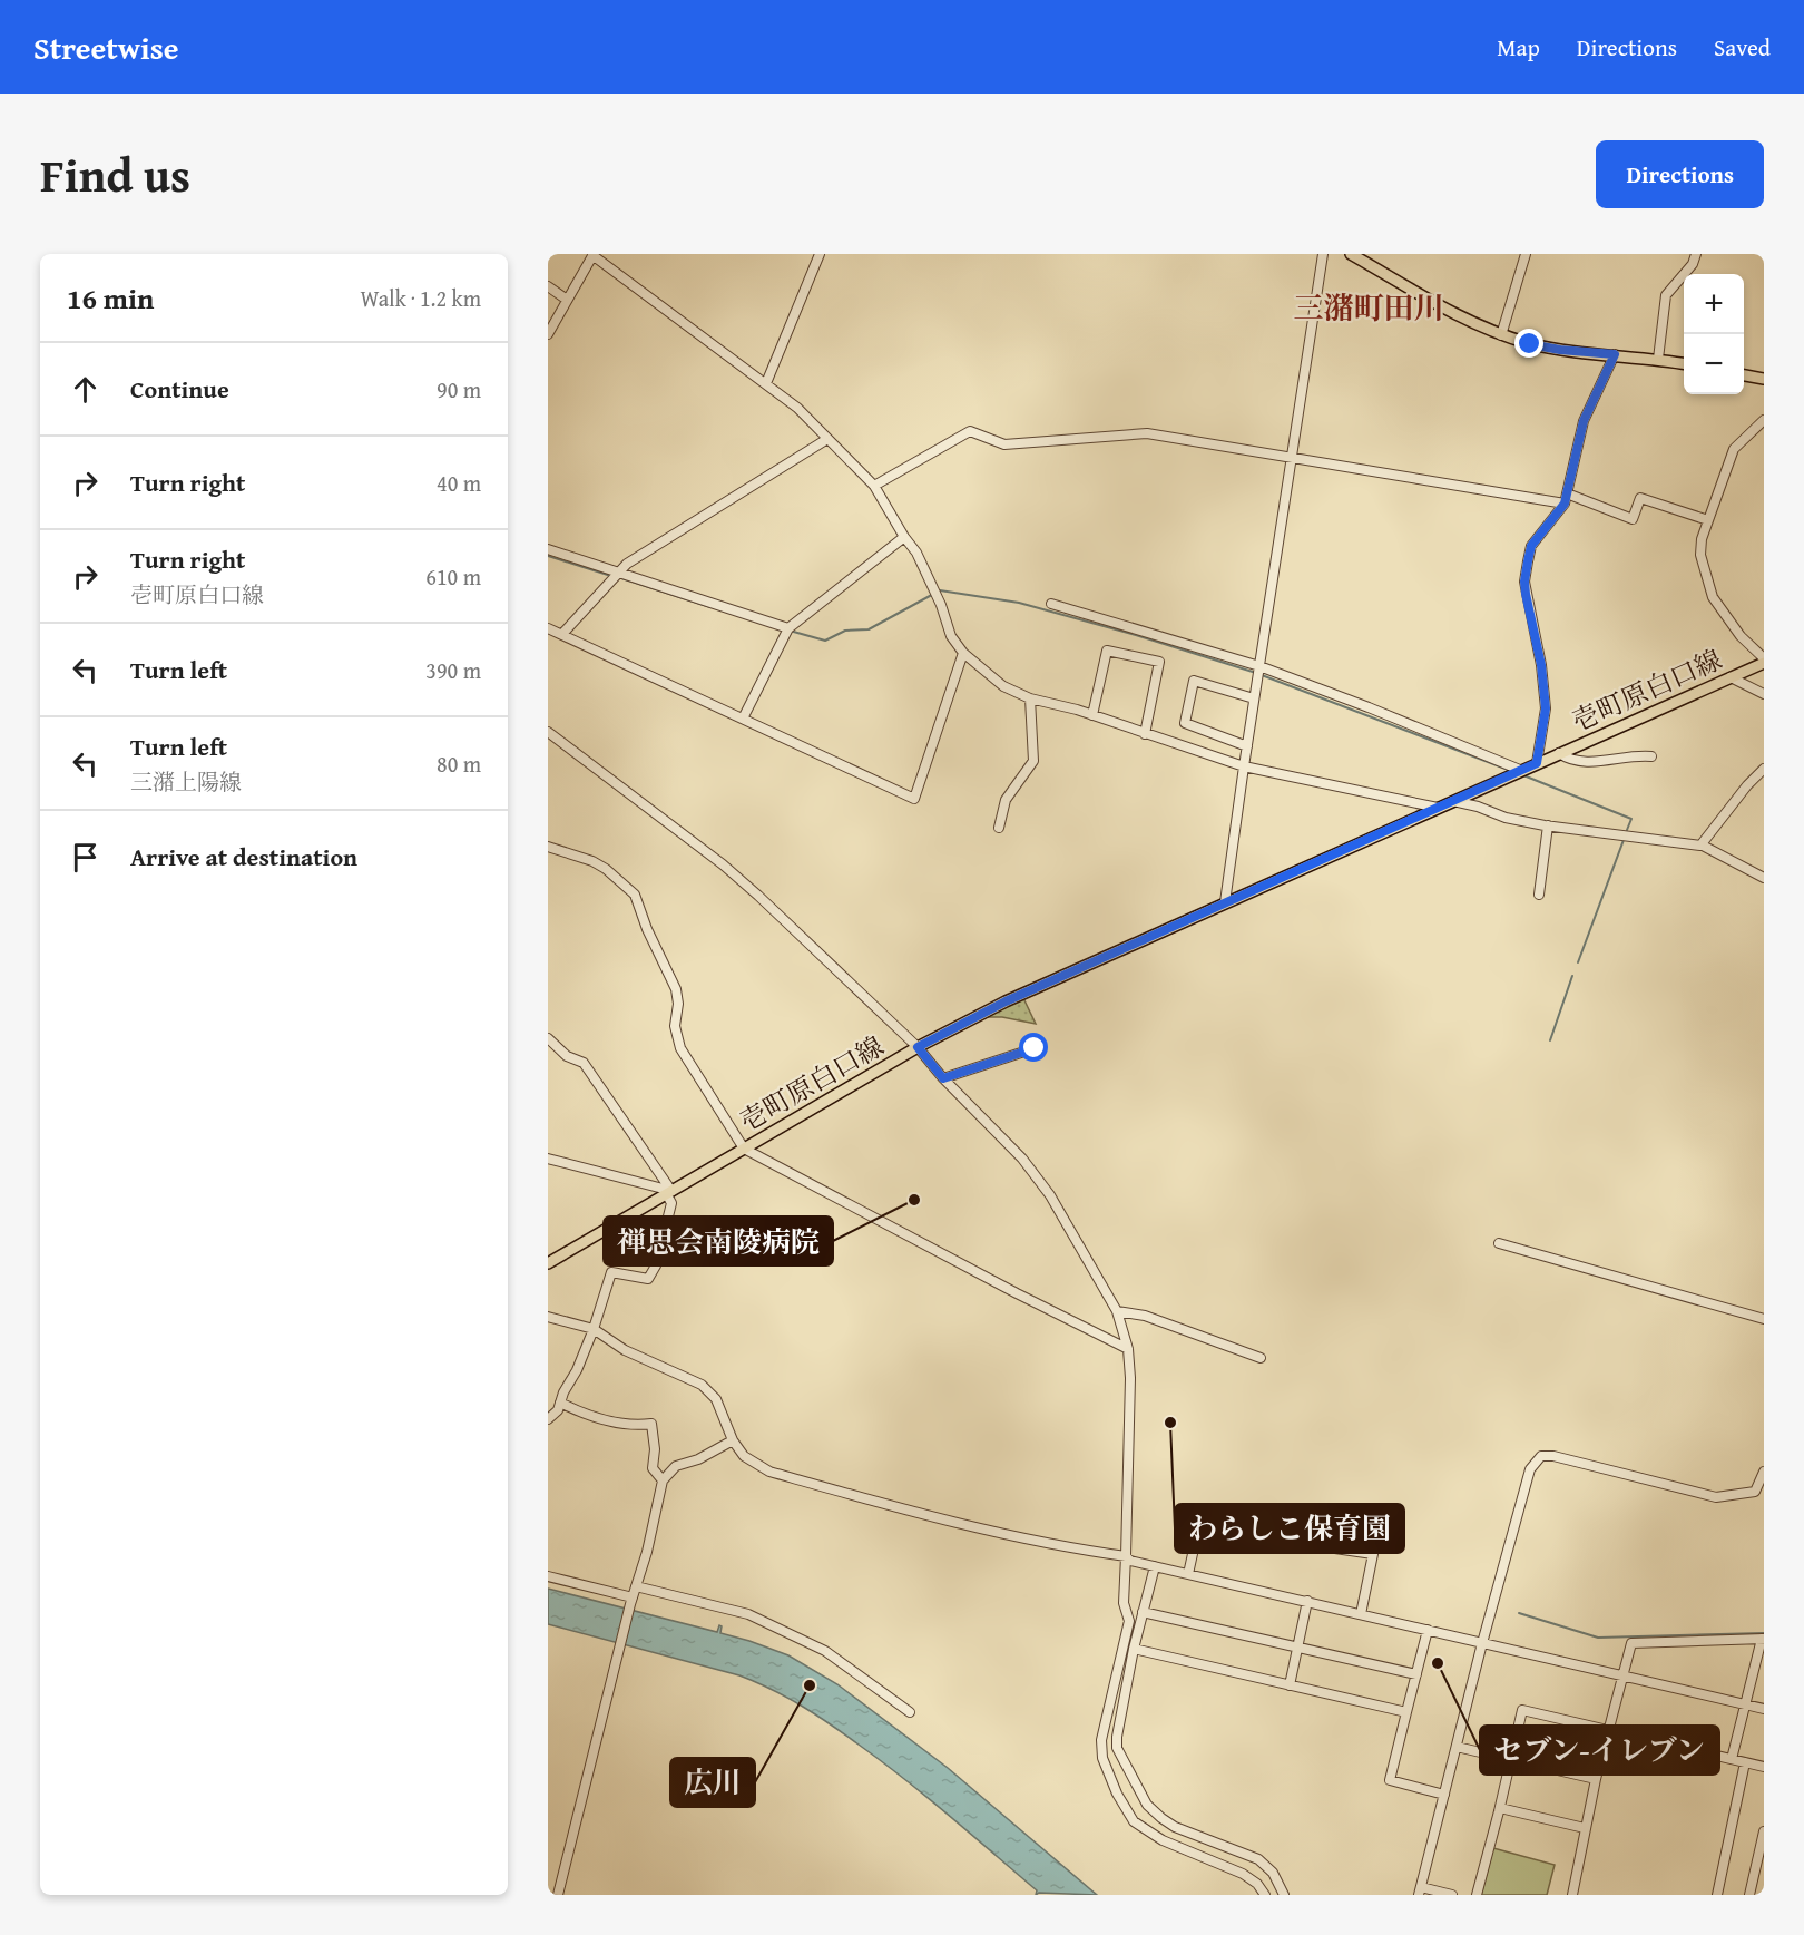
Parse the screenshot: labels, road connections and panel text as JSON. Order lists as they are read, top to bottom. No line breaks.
{"streets":{"main road":["壱町原白口線"]},"districts":["三潴町田川"],"places":["禅思会南陵病院","わらしこ保育園","セブン-イレブン","広川"],"page":{"header":"Streetwise","nav":["Map","Directions","Saved"],"title":"Find us","buttons":"Directions","heading":["16 min","Walk · 1.2 km"],"map_buttons":["+","−"],"list":[["Continue","90 m"],["Turn right","40 m"],["Turn right","壱町原白口線","610 m"],["Turn left","390 m"],["Turn left","三潴上陽線","80 m"],"Arrive at destination"]}}
